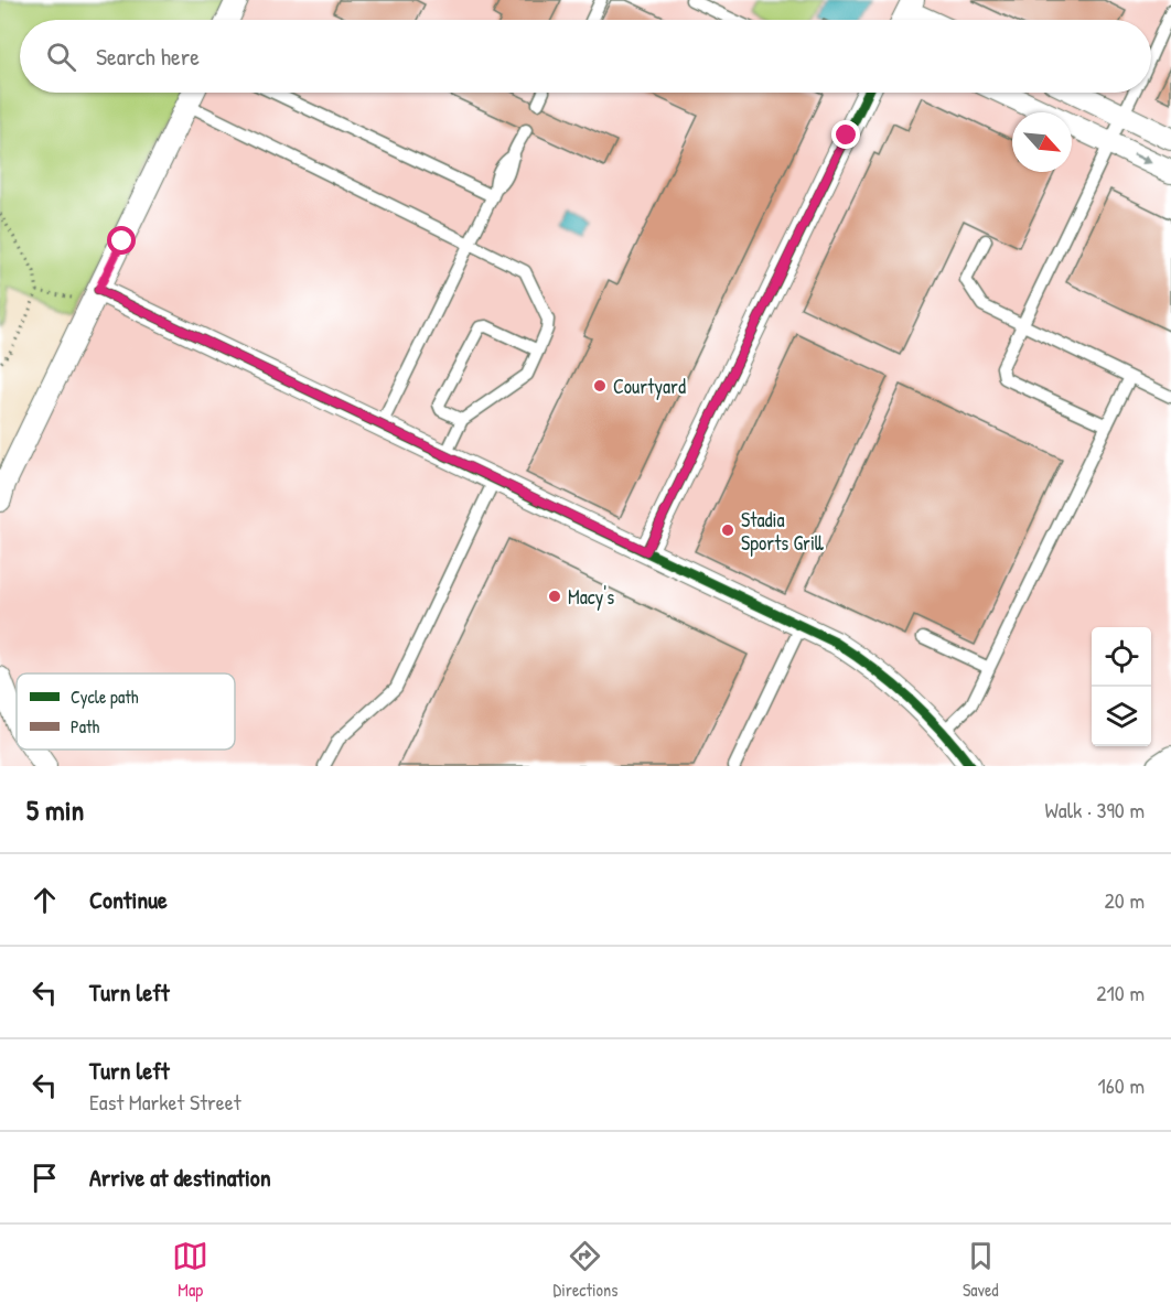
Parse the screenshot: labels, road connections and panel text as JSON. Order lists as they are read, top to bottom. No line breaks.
{"places":["Courtyard","Stadia Sports Grill","Macy's"],"legend":["Cycle path","Path"],"north":"bottom right","page":{"search":"Search here","heading":["5 min","Walk · 390 m"],"list":[["Continue","20 m"],["Turn left","210 m"],["Turn left","East Market Street","160 m"],"Arrive at destination"],"nav":["Map","Directions","Saved"]}}
